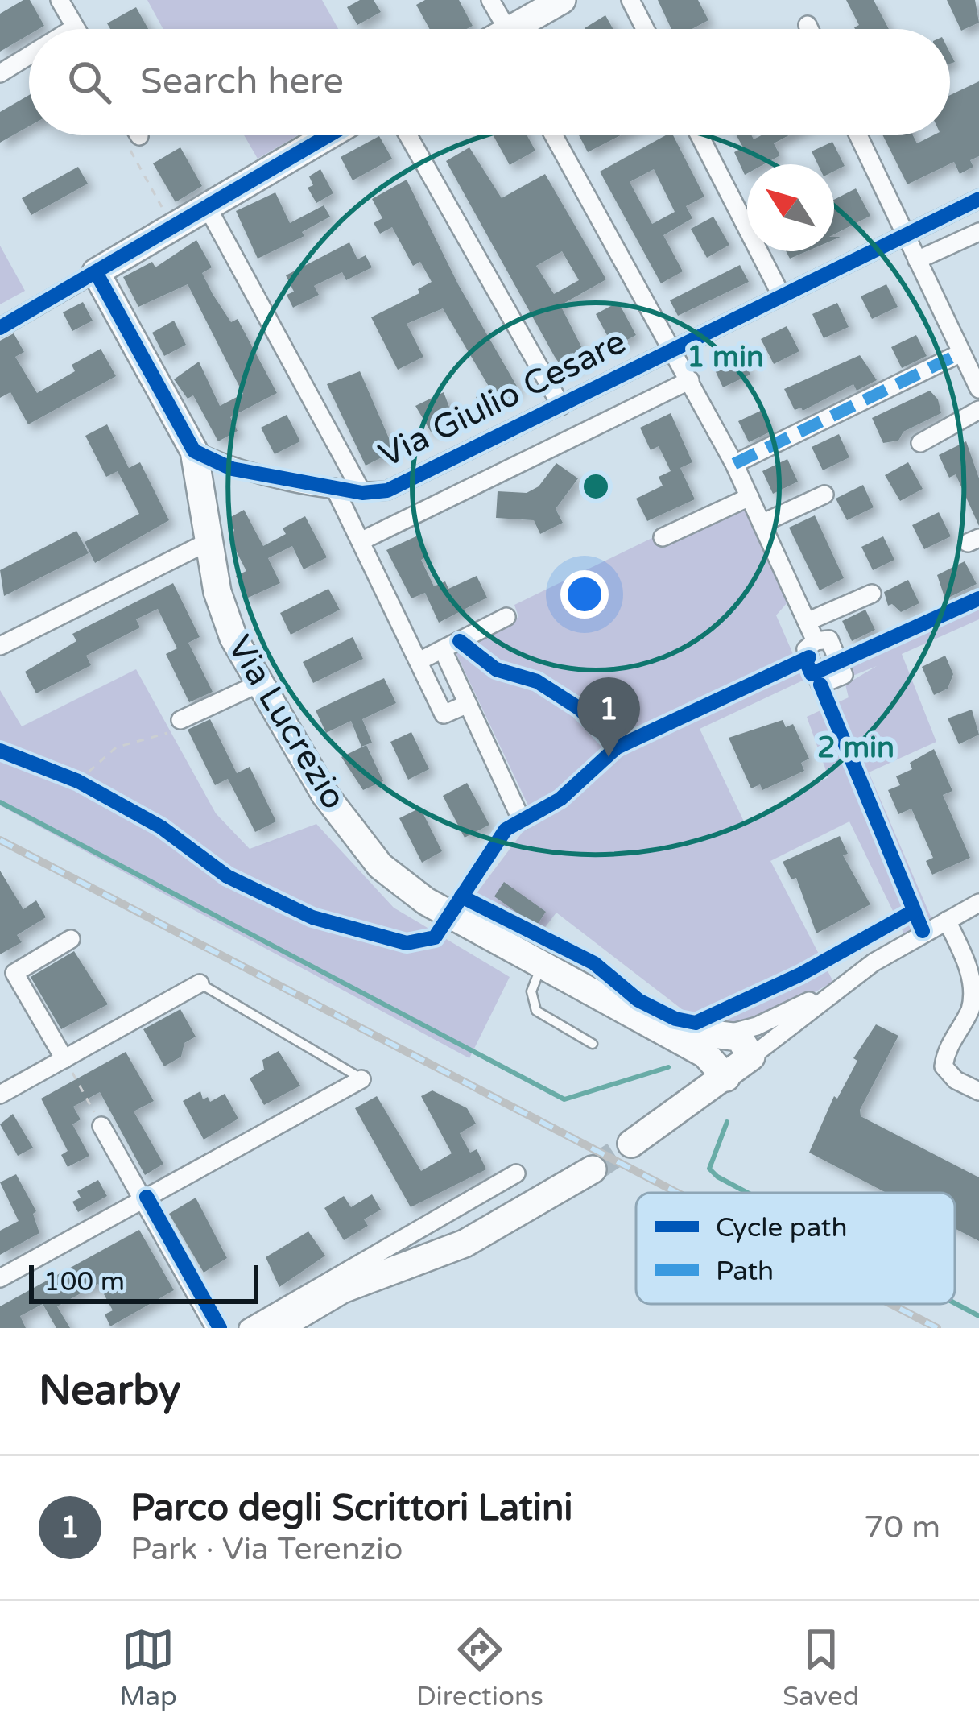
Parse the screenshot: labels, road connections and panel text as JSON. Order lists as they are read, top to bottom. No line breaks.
{"streets":{"street":["Via Giulio Cesare","Via Lucrezio"]},"crossings":[["Via Giulio Cesare","Via Lucrezio"]],"legend":["Cycle path","Path"],"scale_bar":"100 m","north":"top left","page":{"search":"Search here","pins":"1","scale":"100 m","heading":"Nearby","list":[{"mark":"1","name":"Parco degli Scrittori Latini","note":"Park · Via Terenzio","value":"70 m"}],"nav":["Map","Directions","Saved"]},"rings":["1 min","2 min"]}
